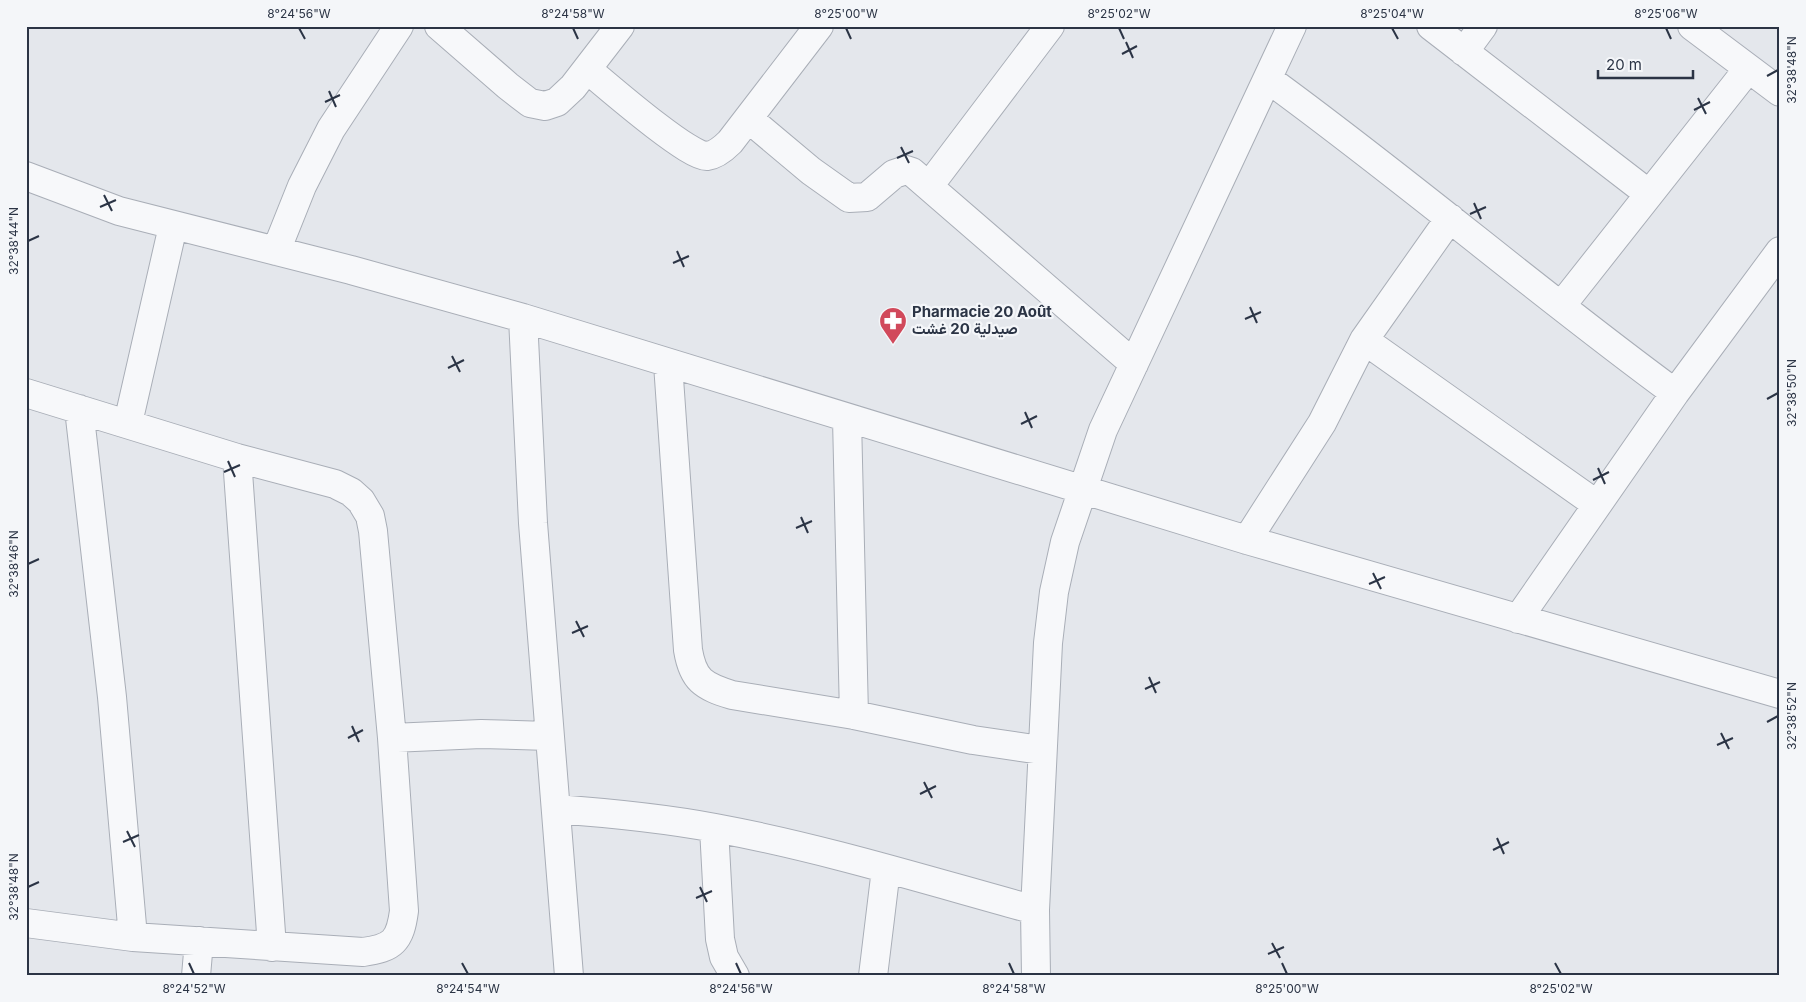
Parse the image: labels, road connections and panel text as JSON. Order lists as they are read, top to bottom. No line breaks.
{"places":{"pharmacy":["Pharmacie 20 Août صيدلية 20 غشت"]},"scale_bar":"20 m","coordinates":["8°24'56\"W","8°24'58\"W","8°25'00\"W","8°25'02\"W","8°25'04\"W","8°25'06\"W","32°38'48\"N","32°38'44\"N","32°38'50\"N","32°38'46\"N","32°38'52\"N","8°24'52\"W","8°24'54\"W"]}
